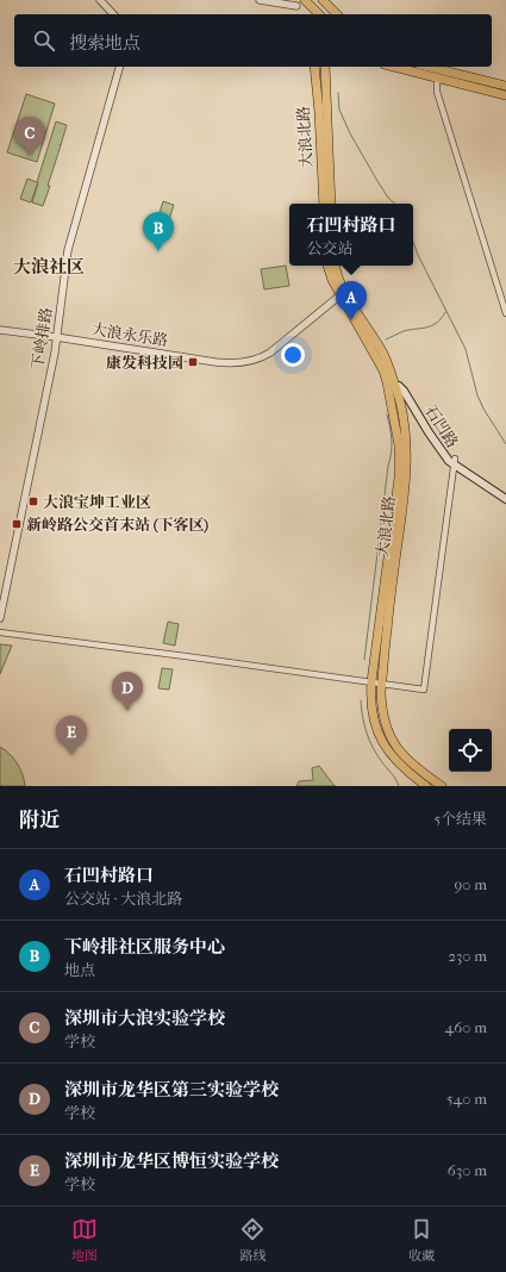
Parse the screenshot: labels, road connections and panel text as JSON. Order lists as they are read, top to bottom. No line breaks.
{"streets":{"main road":["大浪北路","石凹路"],"street":["大浪永乐路","下岭排路"]},"crossings":[["大浪北路","大浪永乐路"],["大浪北路","石凹路"],["大浪永乐路","下岭排路"]],"districts":["大浪社区"],"places":{"transit":["康发科技园","大浪宝坤工业区","新岭路公交首末站 (下客区)"]},"page":{"search":"搜索地点","pins":["C","B","A","D","E"],"popup":["石凹村路口","公交站"],"heading":["附近","5个结果"],"list":[{"mark":"A","name":"石凹村路口","note":"公交站 · 大浪北路","value":"90 m"},{"mark":"B","name":"下岭排社区服务中心","note":"地点","value":"230 m"},{"mark":"C","name":"深圳市大浪实验学校","note":"学校","value":"460 m"},{"mark":"D","name":"深圳市龙华区第三实验学校","note":"学校","value":"540 m"},{"mark":"E","name":"深圳市龙华区博恒实验学校","note":"学校","value":"630 m"}],"nav":["地图","路线","收藏"]}}
